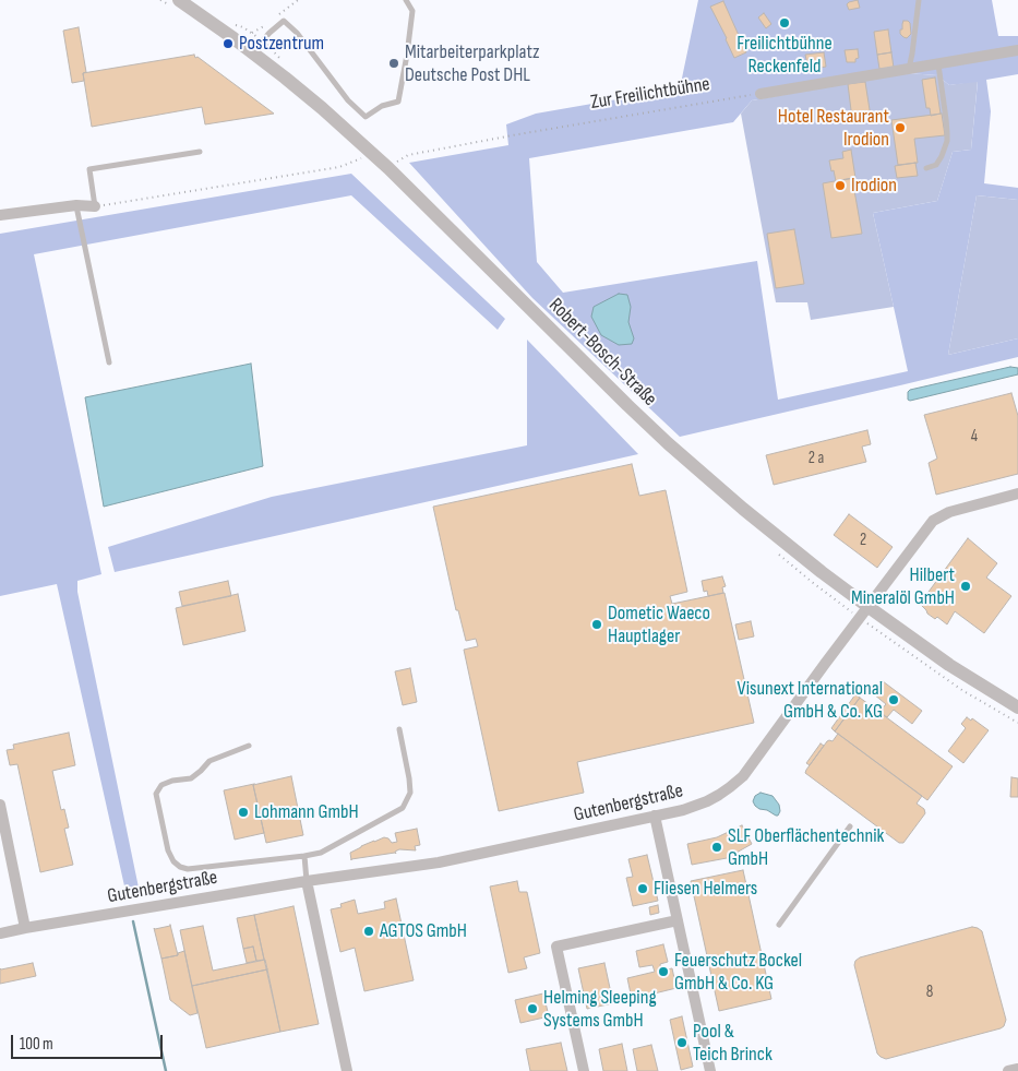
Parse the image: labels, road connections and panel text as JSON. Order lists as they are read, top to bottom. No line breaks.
{"streets":{"street":["Robert-Bosch-Straße","Gutenbergstraße"],"path":["Zur Freilichtbühne"]},"crossings":[["Robert-Bosch-Straße","Gutenbergstraße"]],"places":["Freilichtbühne Reckenfeld","Postzentrum","Mitarbeiterparkplatz Deutsche Post DHL","Hotel Restaurant Irodion","Irodion","Hilbert Mineralöl GmbH","Dometic Waeco Hauptlager","Visunext International GmbH & Co. KG","Lohmann GmbH","SLF Oberflächentechnik GmbH","Fliesen Helmers","AGTOS GmbH","Feuerschutz Bockel GmbH & Co. KG","Helming Sleeping Systems GmbH","Pool & Teich Brinck"],"house_numbers":["4","2 a","2","8"],"scale_bar":"100 m"}
